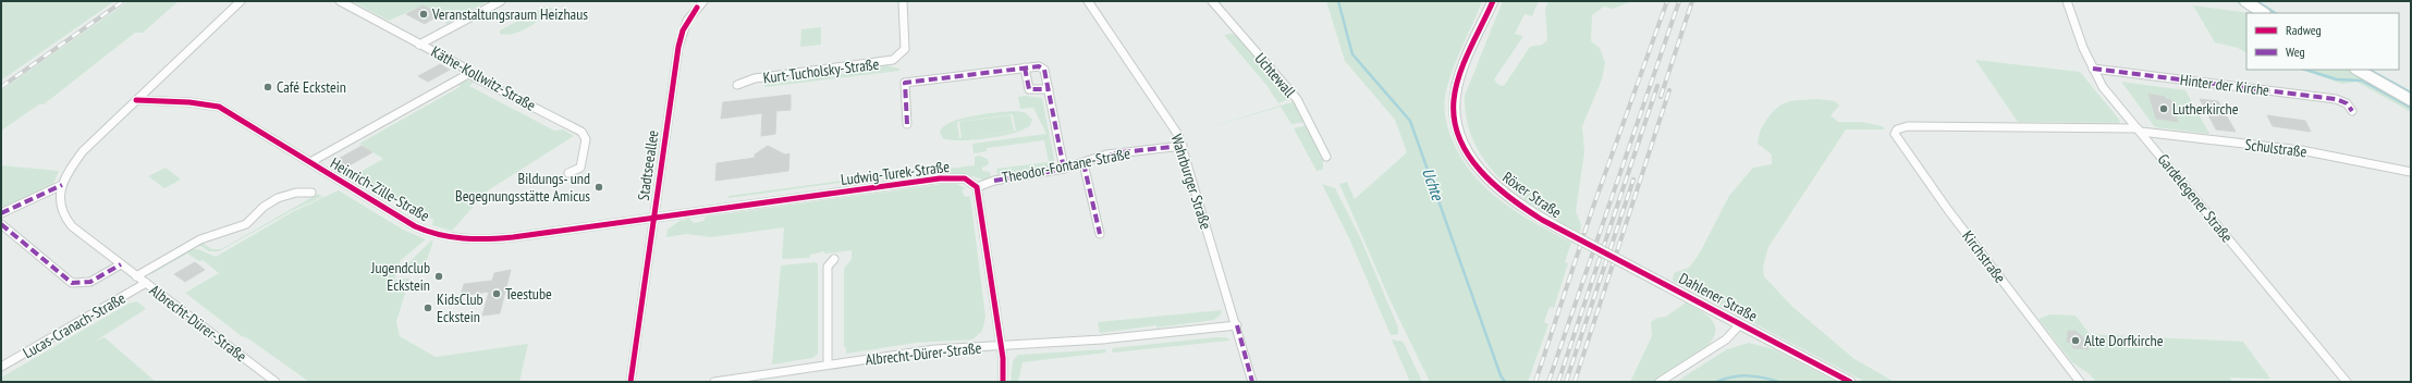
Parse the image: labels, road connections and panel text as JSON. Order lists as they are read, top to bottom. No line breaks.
{"streets":{"street":["Kurt-Tucholsky-Straße","Uchtewall","Käthe-Kollwitz-Straße","Hinter der Kirche","Schulstraße","Stadtseeallee","Theodor-Fontane-Straße","Ludwig-Turek-Straße","Wahrburger Straße","Heinrich-Zille-Straße","Röxer Straße","Gardelegener Straße","Kirchstraße","Dahlener Straße","Albrecht-Dürer-Straße","Lucas-Cranach-Straße"]},"crossings":[["Hinter der Kirche","Gardelegener Straße"],["Schulstraße","Gardelegener Straße"],["Schulstraße","Kirchstraße"],["Stadtseeallee","Ludwig-Turek-Straße"],["Stadtseeallee","Heinrich-Zille-Straße"],["Theodor-Fontane-Straße","Ludwig-Turek-Straße"],["Theodor-Fontane-Straße","Wahrburger Straße"],["Ludwig-Turek-Straße","Heinrich-Zille-Straße"],["Wahrburger Straße","Albrecht-Dürer-Straße"],["Heinrich-Zille-Straße","Albrecht-Dürer-Straße"],["Röxer Straße","Dahlener Straße"],["Albrecht-Dürer-Straße","Lucas-Cranach-Straße"]],"water":["Uchte"],"places":["Veranstaltungsraum Heizhaus","Café Eckstein","Lutherkirche","Bildungs- und Begegnungsstätte Amicus","Jugendclub Eckstein","Teestube","KidsClub Eckstein","Alte Dorfkirche"],"legend":["Radweg","Weg"]}
